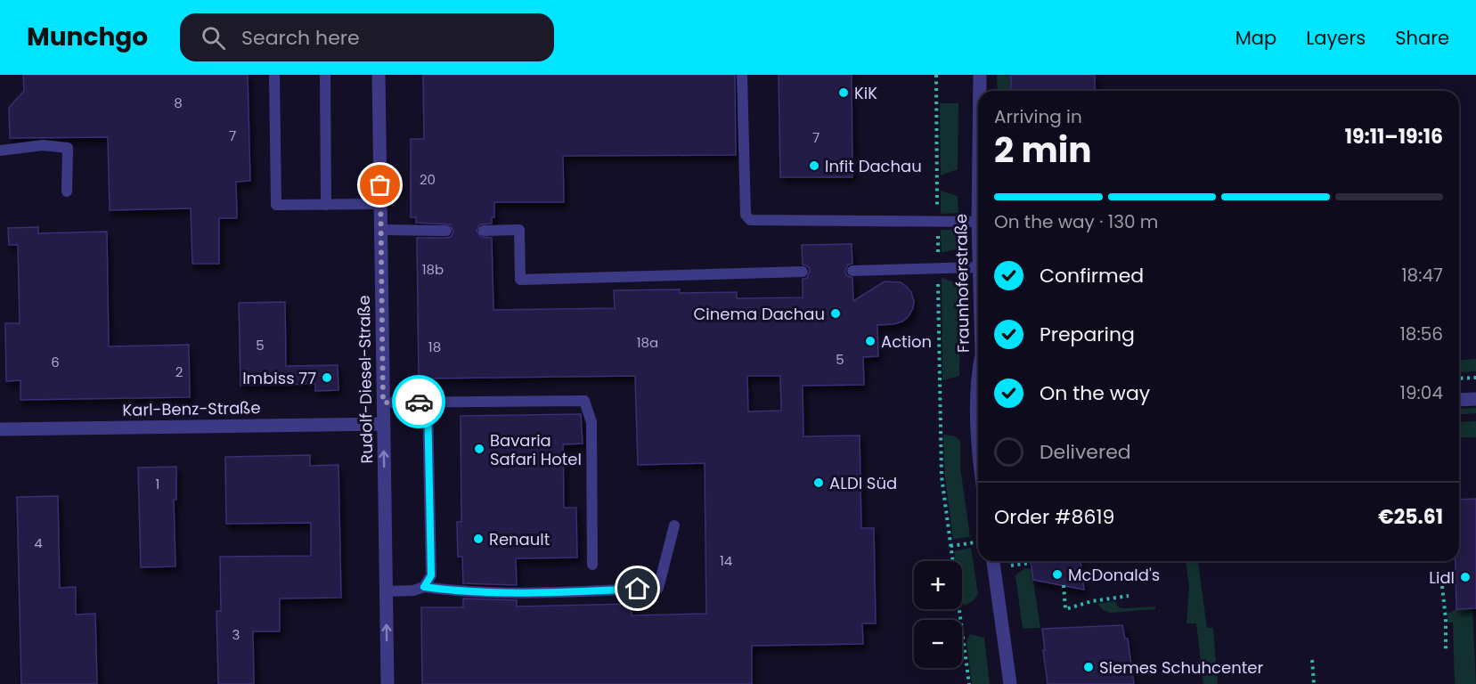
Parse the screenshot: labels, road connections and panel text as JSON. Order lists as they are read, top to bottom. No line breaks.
{"streets":{"street":["Fraunhoferstraße","Rudolf-Diesel-Straße","Karl-Benz-Straße"]},"crossings":[["Rudolf-Diesel-Straße","Karl-Benz-Straße"]],"one_way":["Rudolf-Diesel-Straße"],"places":["KiK","Infit Dachau","Cinema Dachau","Action","Imbiss 77","Bavaria Safari Hotel","ALDI Süd","Renault","McDonald's","Lidl","Siemes Schuhcenter"],"house_numbers":["8","7","7","20","18b","18a","5","18","5","6","2","1","4","14","3"],"page":{"header":"Munchgo","search":"Search here","nav":["Map","Layers","Share"],"heading":["2 min","Arriving in","19:11–19:16"],"panel":["Order #8619","€25.61"],"bar":"On the way · 130 m","list":[["Confirmed","18:47"],["Preparing","18:56"],["On the way","19:04"],"Delivered"],"map_buttons":["+","−"]}}
